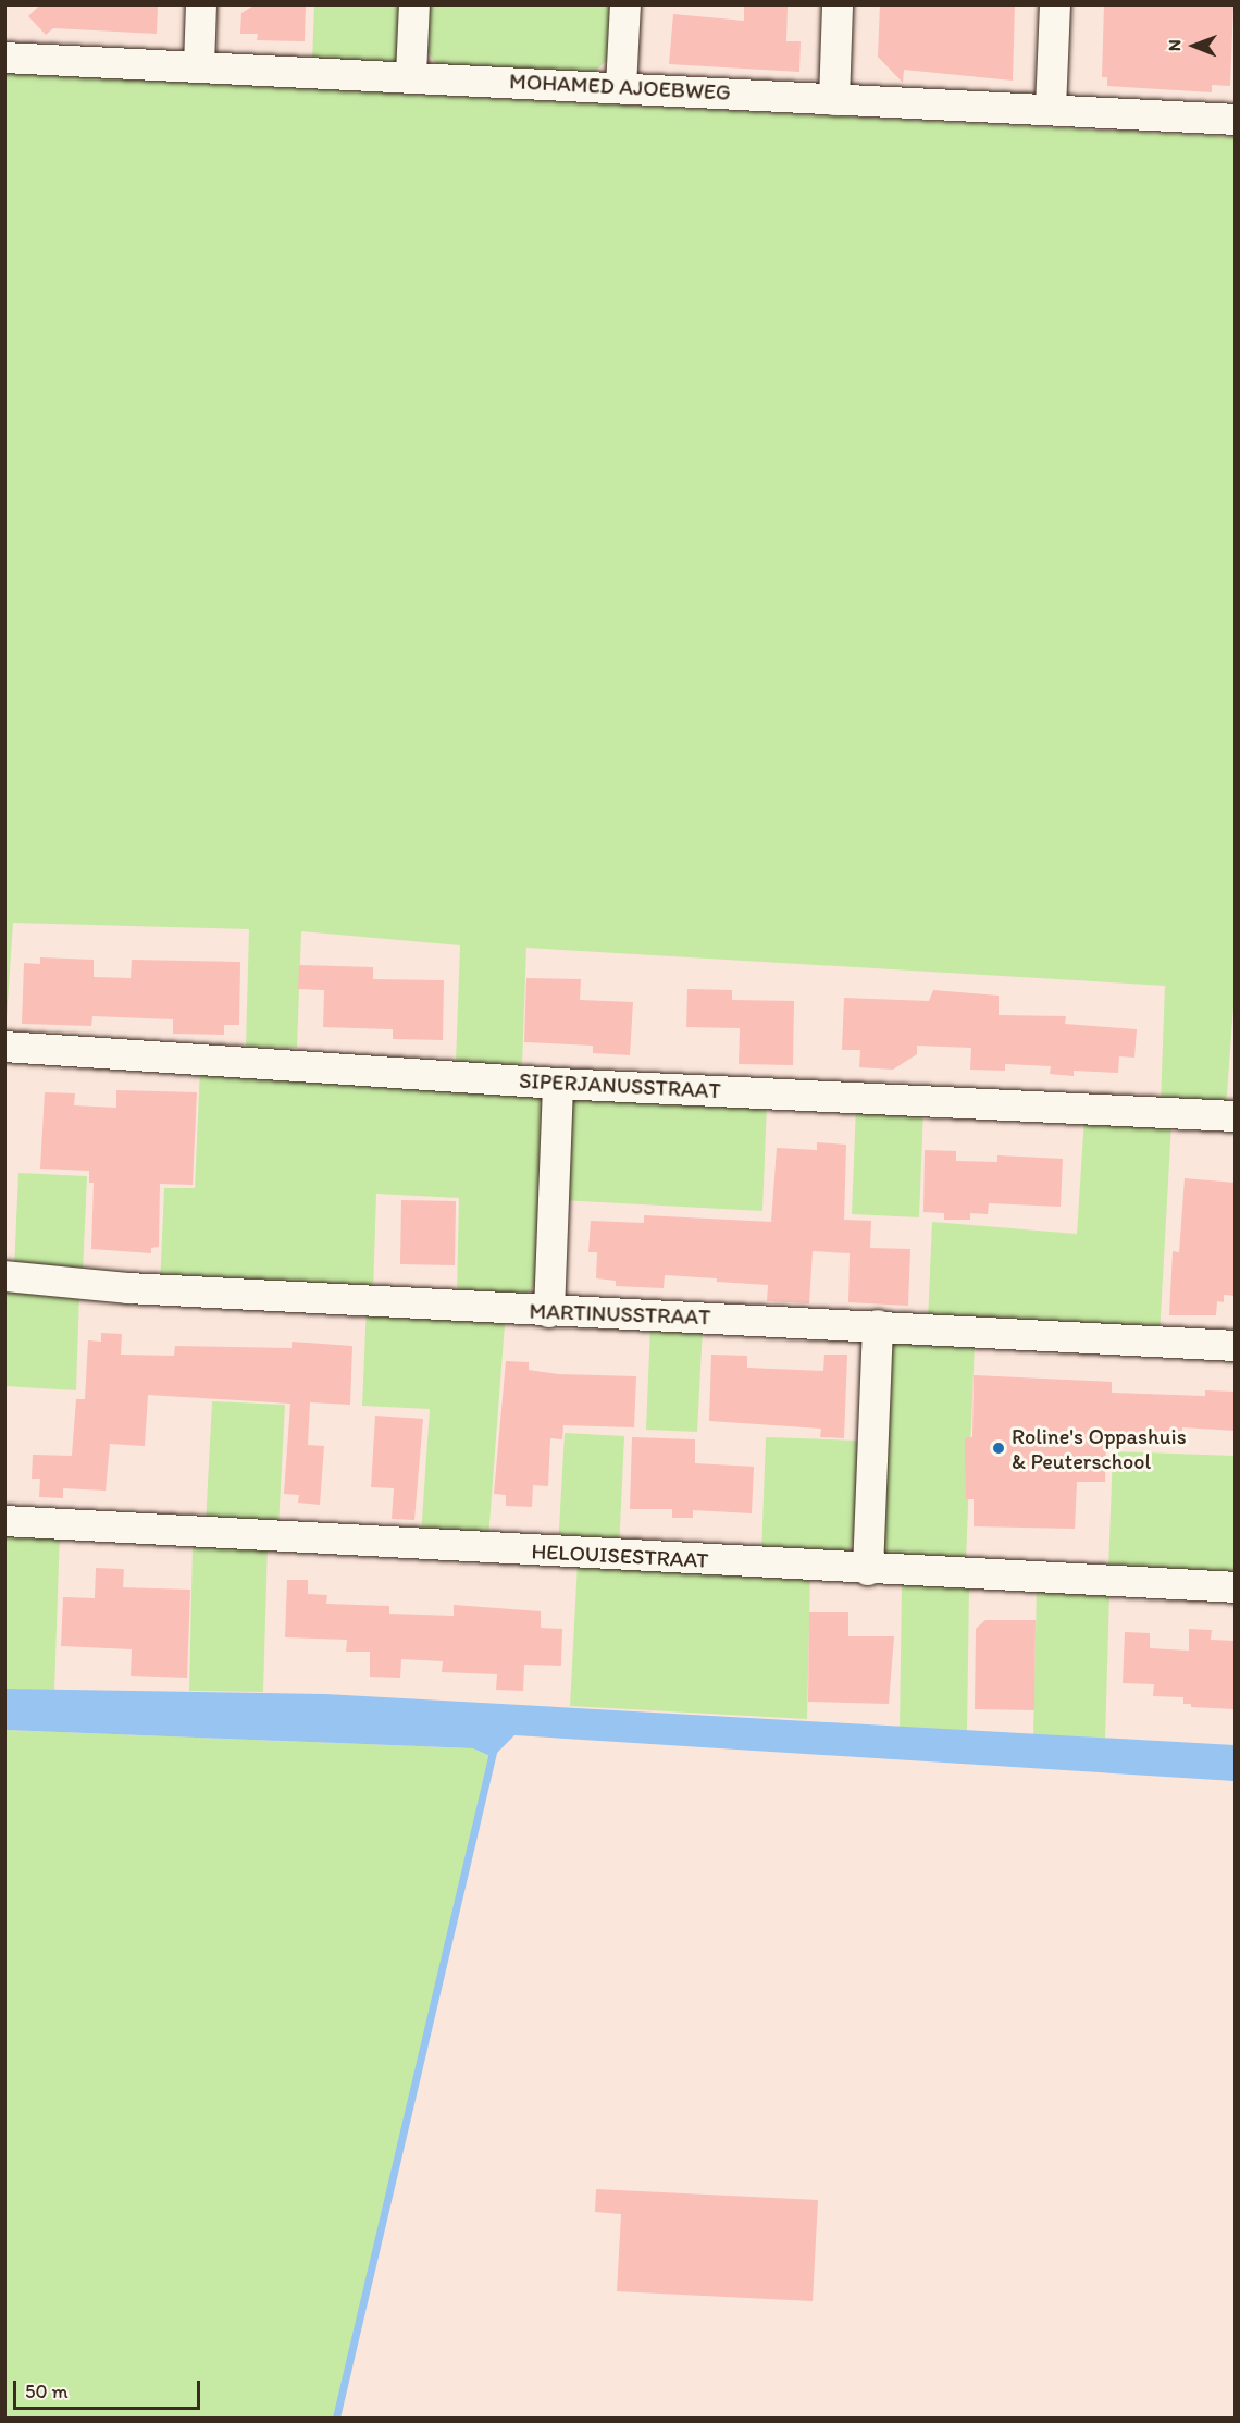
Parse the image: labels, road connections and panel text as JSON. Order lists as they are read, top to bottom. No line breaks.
{"streets":{"street":["MOHAMED AJOEBWEG","SIPERJANUSSTRAAT","MARTINUSSTRAAT","HELOUISESTRAAT"]},"places":["Roline's Oppashuis & Peuterschool"],"scale_bar":"50 m","north":"left"}
